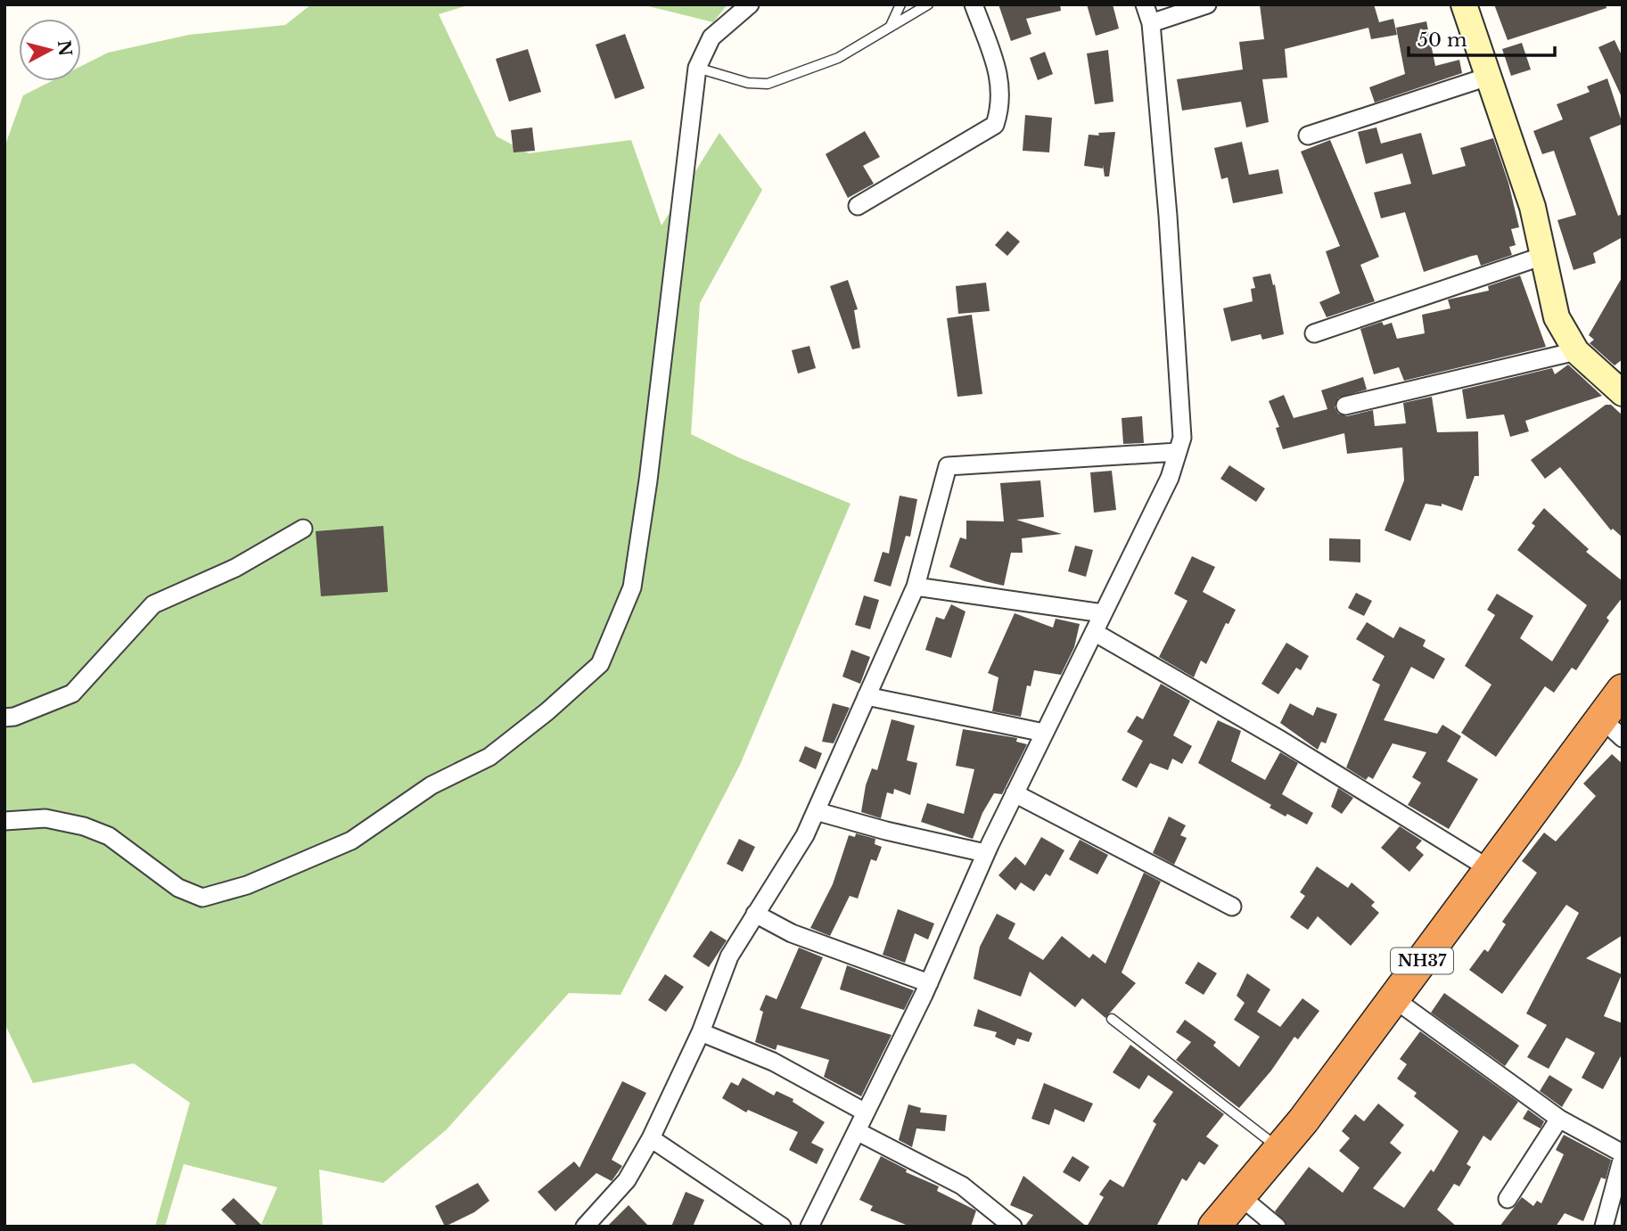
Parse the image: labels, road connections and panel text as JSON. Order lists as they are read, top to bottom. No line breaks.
{"streets":{"highway":["NH37"]},"scale_bar":"50 m","north":"right"}
